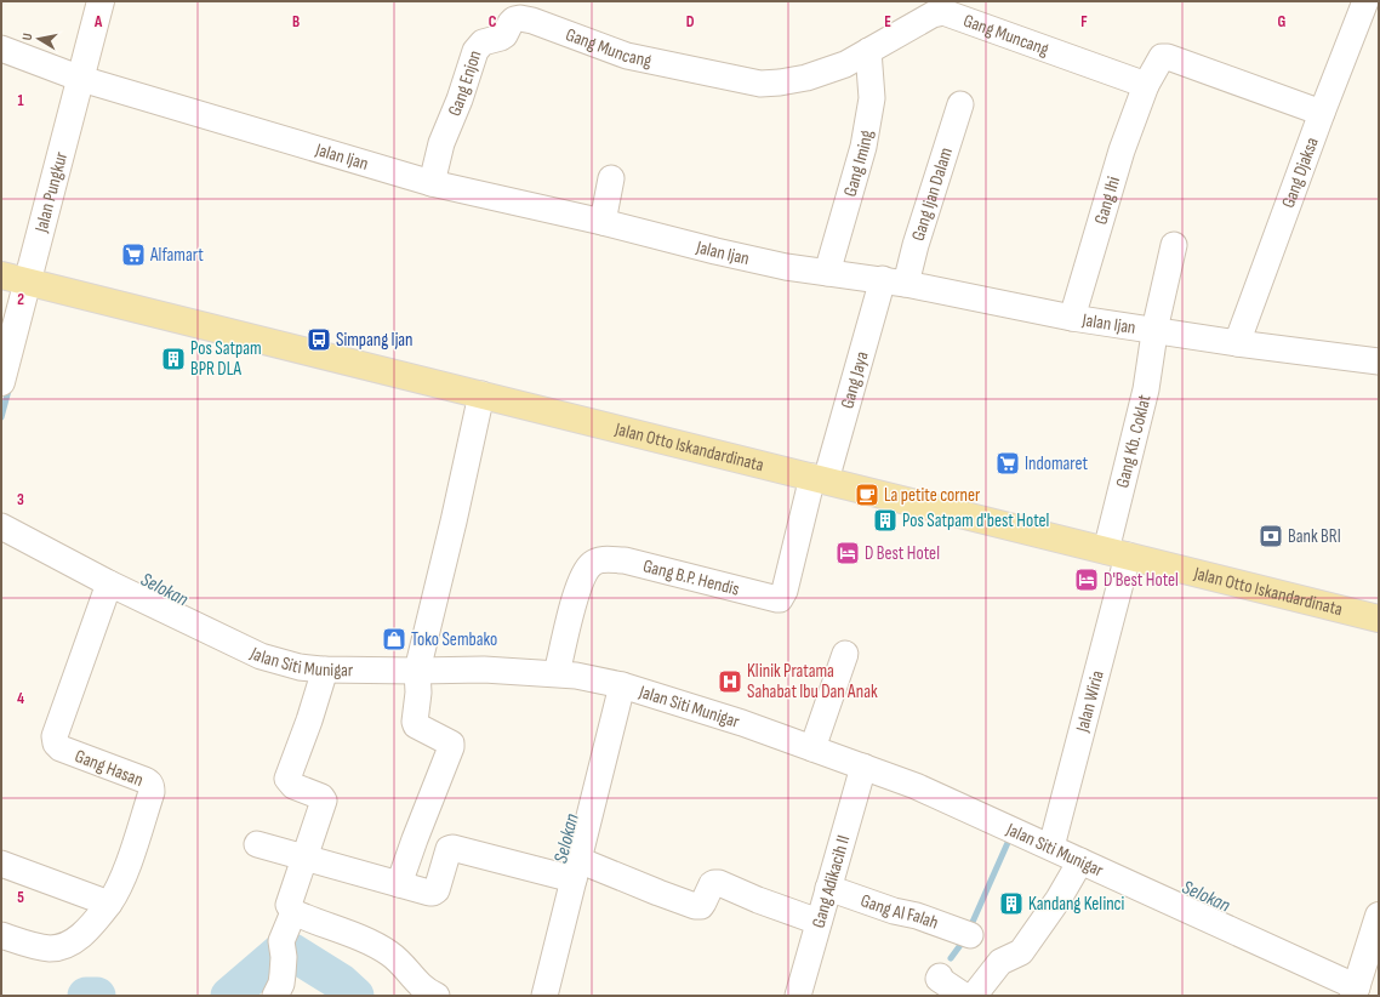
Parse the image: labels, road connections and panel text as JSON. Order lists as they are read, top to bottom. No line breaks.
{"streets":{"main road":["Jalan Pungkur","Jalan Otto Iskandardinata"],"street":["Gang Muncang","Gang Enjon","Jalan Ijan","Gang Iming","Gang Djaksa","Gang Ijan Dalam","Gang Ihi","Gang Jaya","Gang Kb. Coklat","Gang B.P. Hendis","Jalan Siti Munigar","Jalan Wiria","Gang Hasan","Gang Adikacih II","Gang Al Falah"]},"crossings":[["Gang Muncang","Gang Enjon"],["Gang Muncang","Gang Iming"],["Gang Muncang","Gang Ihi"],["Gang Enjon","Jalan Ijan"],["Jalan Ijan","Gang Iming"],["Jalan Ijan","Gang Djaksa"],["Jalan Ijan","Jalan Pungkur"],["Jalan Ijan","Gang Ijan Dalam"],["Jalan Ijan","Gang Ihi"],["Jalan Ijan","Gang Jaya"],["Jalan Ijan","Gang Kb. Coklat"],["Jalan Pungkur","Jalan Otto Iskandardinata"],["Gang Ijan Dalam","Gang Jaya"],["Gang Jaya","Jalan Otto Iskandardinata"],["Gang Jaya","Gang B.P. Hendis"],["Gang Kb. Coklat","Jalan Otto Iskandardinata"],["Gang Kb. Coklat","Jalan Wiria"],["Jalan Otto Iskandardinata","Gang B.P. Hendis"],["Jalan Otto Iskandardinata","Jalan Wiria"],["Gang B.P. Hendis","Jalan Siti Munigar"],["Jalan Siti Munigar","Jalan Wiria"],["Jalan Siti Munigar","Gang Hasan"],["Jalan Siti Munigar","Gang Adikacih II"],["Gang Adikacih II","Gang Al Falah"]],"water":["Selokan"],"places":{"supermarket":["Alfamart","Indomaret"],"bus stop":["Simpang Ijan"],"building":["Pos Satpam BPR DLA","Pos Satpam d'best Hotel","Kandang Kelinci"],"cafe":["La petite corner"],"bank":["Bank BRI"],"hotel":["D Best Hotel","D'Best Hotel"],"shop":["Toko Sembako"],"hospital":["Klinik Pratama Sahabat Ibu Dan Anak"]},"north":"left","grid":{"columns":["A","B","C","D","E","F","G"],"rows":["1","2","3","4","5"]}}
